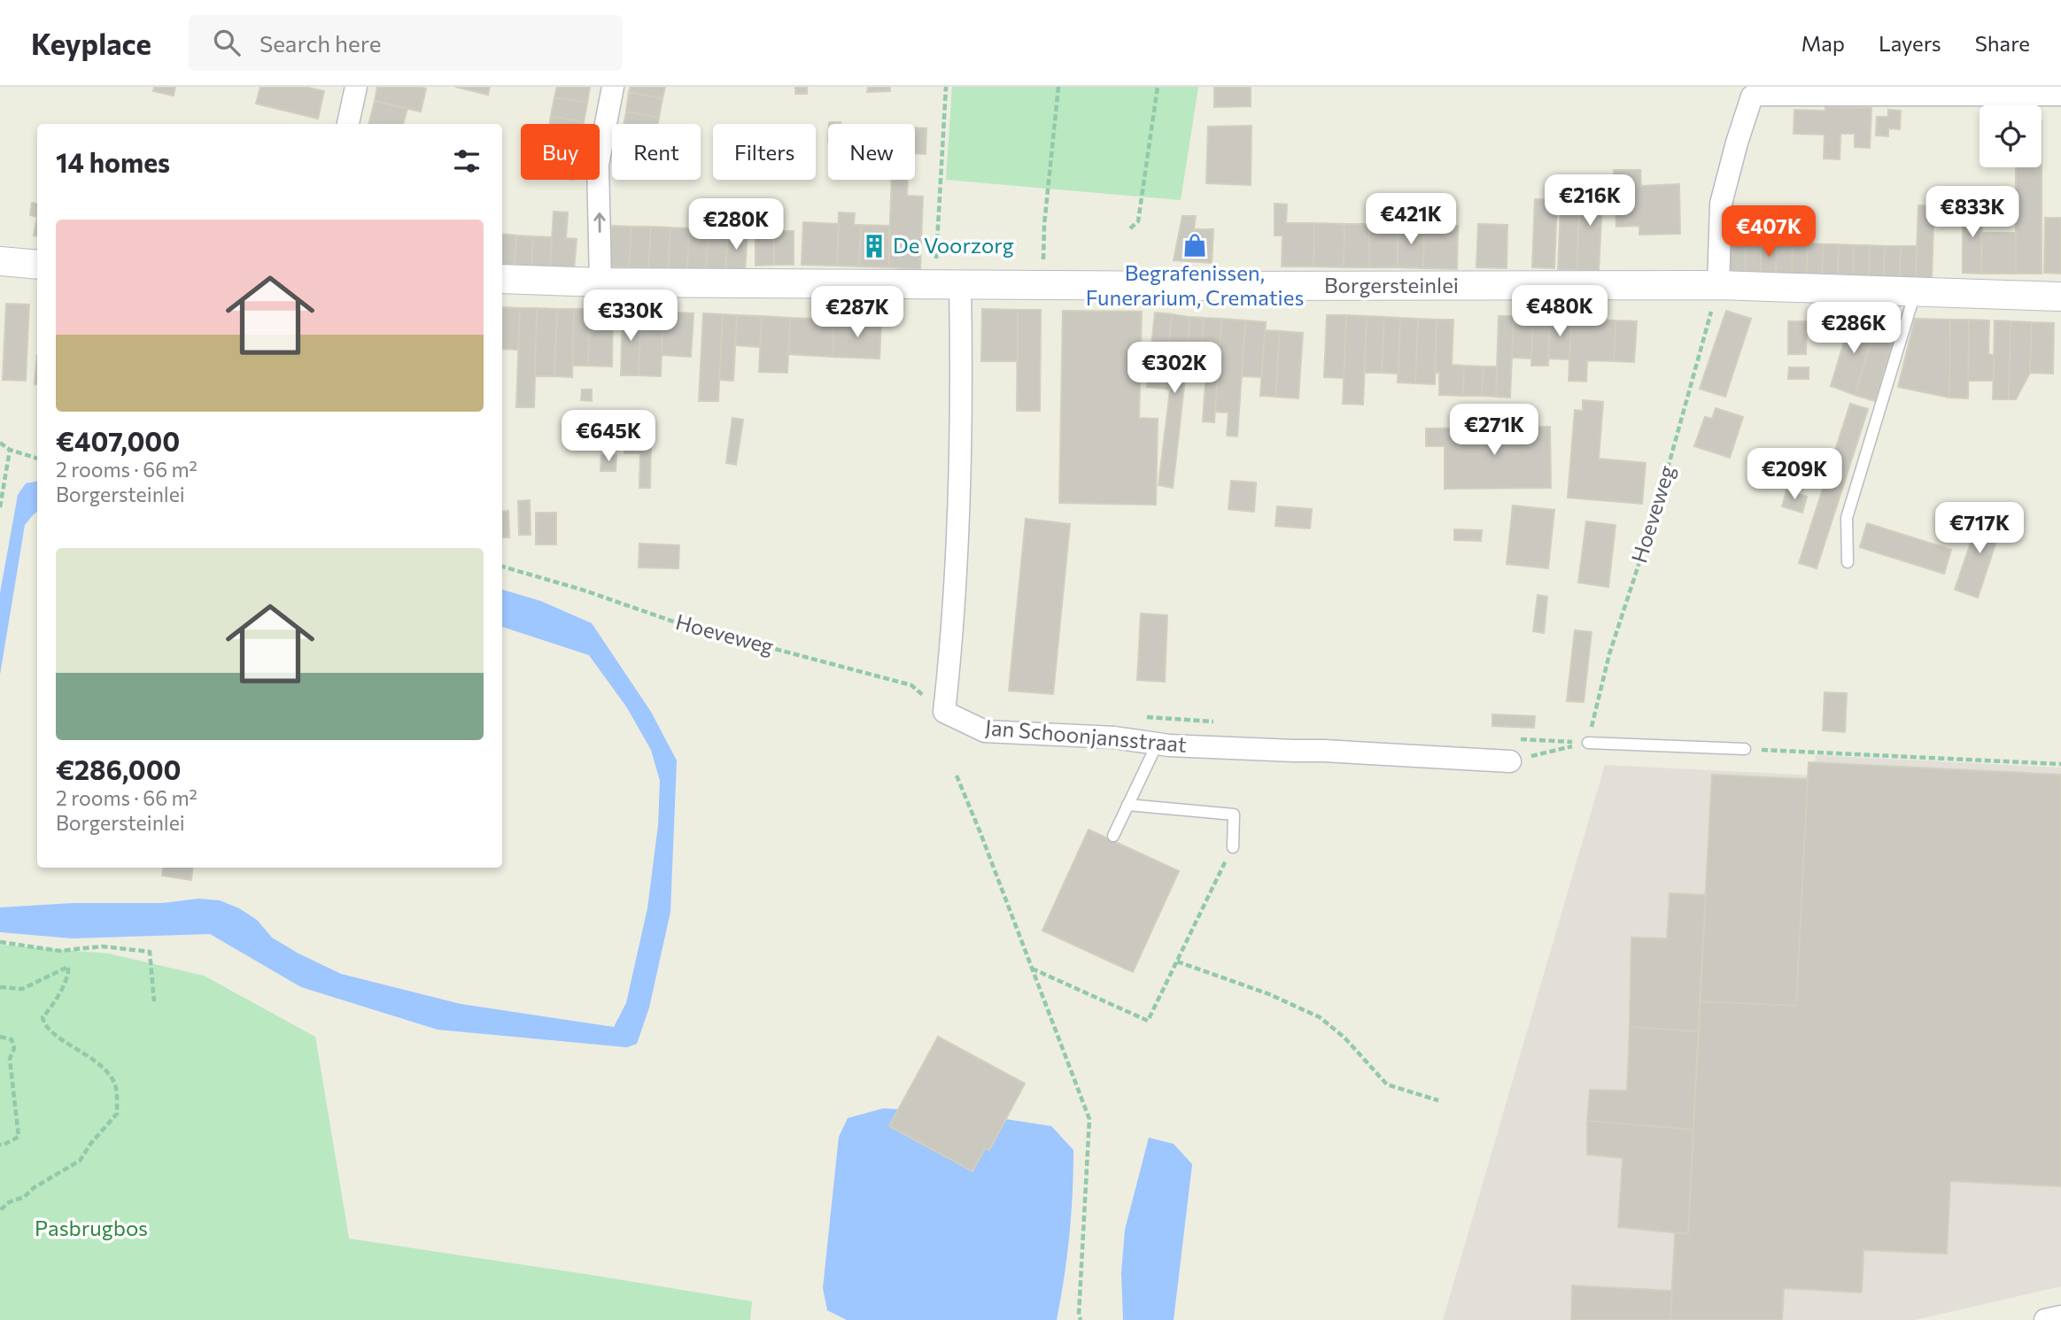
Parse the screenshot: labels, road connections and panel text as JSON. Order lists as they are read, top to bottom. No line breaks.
{"streets":{"street":["Borgersteinlei","Jan Schoonjansstraat"],"path":["Hoeveweg"]},"crossings":[["Borgersteinlei","Hoeveweg"],["Hoeveweg","Jan Schoonjansstraat"]],"parks":["Pasbrugbos"],"places":{"shop":["Begrafenissen, Funerarium, Crematies"],"building":["De Voorzorg"]},"page":{"header":"Keyplace","search":"Search here","nav":["Map","Layers","Share"],"chip":["Buy","Rent","Filters","New"],"heading":"14 homes","price":["€216K","€833K","€421K","€280K","€407K","€480K","€287K","€330K","€286K","€302K","€271K","€645K","€209K","€717K"],"list":[{"name":"€407,000","note":"2 rooms · 66 m² · Borgersteinlei"},{"name":"€286,000","note":"2 rooms · 66 m² · Borgersteinlei"}]}}
